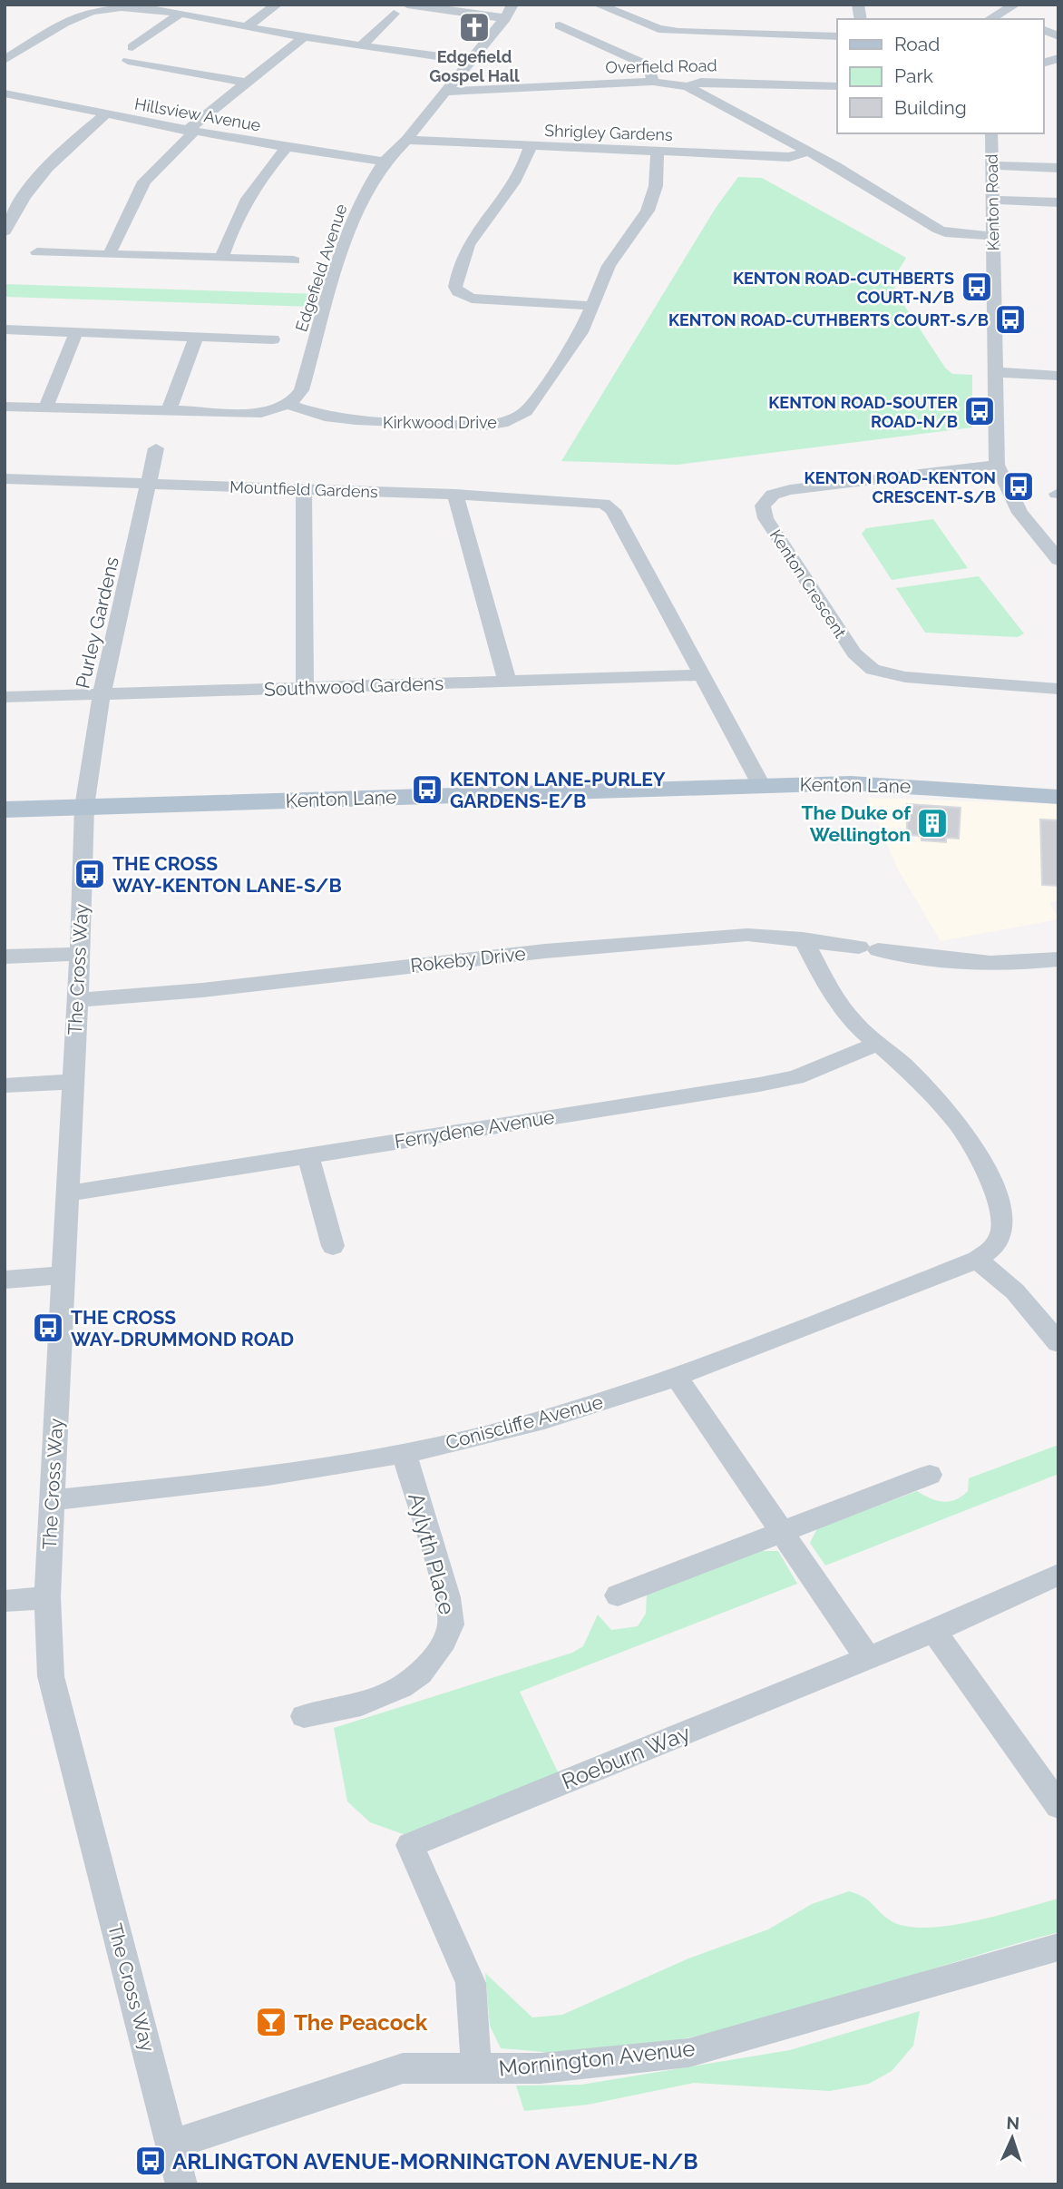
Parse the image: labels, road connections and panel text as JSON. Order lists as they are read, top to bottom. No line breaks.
{"streets":{"main road":["Kenton Lane"],"street":["Overfield Road","Hillsview Avenue","Shrigley Gardens","Kenton Road","Edgefield Avenue","Kirkwood Drive","Mountfield Gardens","Kenton Crescent","Purley Gardens","Southwood Gardens","Rokeby Drive","The Cross Way","Ferrydene Avenue","Coniscliffe Avenue","Aylyth Place","Roeburn Way","Mornington Avenue"]},"crossings":[["Overfield Road","Edgefield Avenue"],["Hillsview Avenue","Edgefield Avenue"],["Shrigley Gardens","Edgefield Avenue"],["Shrigley Gardens","Kirkwood Drive"],["Kenton Road","Kenton Crescent"],["Edgefield Avenue","Kirkwood Drive"],["Mountfield Gardens","Purley Gardens"],["Mountfield Gardens","Southwood Gardens"],["Purley Gardens","Southwood Gardens"],["Purley Gardens","Kenton Lane"],["Purley Gardens","The Cross Way"],["Kenton Lane","The Cross Way"],["Rokeby Drive","The Cross Way"],["The Cross Way","Ferrydene Avenue"],["The Cross Way","Coniscliffe Avenue"],["The Cross Way","Mornington Avenue"],["Coniscliffe Avenue","Aylyth Place"],["Roeburn Way","Mornington Avenue"]],"places":{"church":["Edgefield Gospel Hall"],"bus stop":["KENTON ROAD-CUTHBERTS COURT-N/B","KENTON ROAD-CUTHBERTS COURT-S/B","KENTON ROAD-SOUTER ROAD-N/B","KENTON ROAD-KENTON CRESCENT-S/B","KENTON LANE-PURLEY GARDENS-E/B","THE CROSS WAY-KENTON LANE-S/B","THE CROSS WAY-DRUMMOND ROAD","ARLINGTON AVENUE-MORNINGTON AVENUE-N/B"],"building":["The Duke of Wellington"],"bar":["The Peacock"]},"legend":["Road","Park","Building"],"north":"top"}
